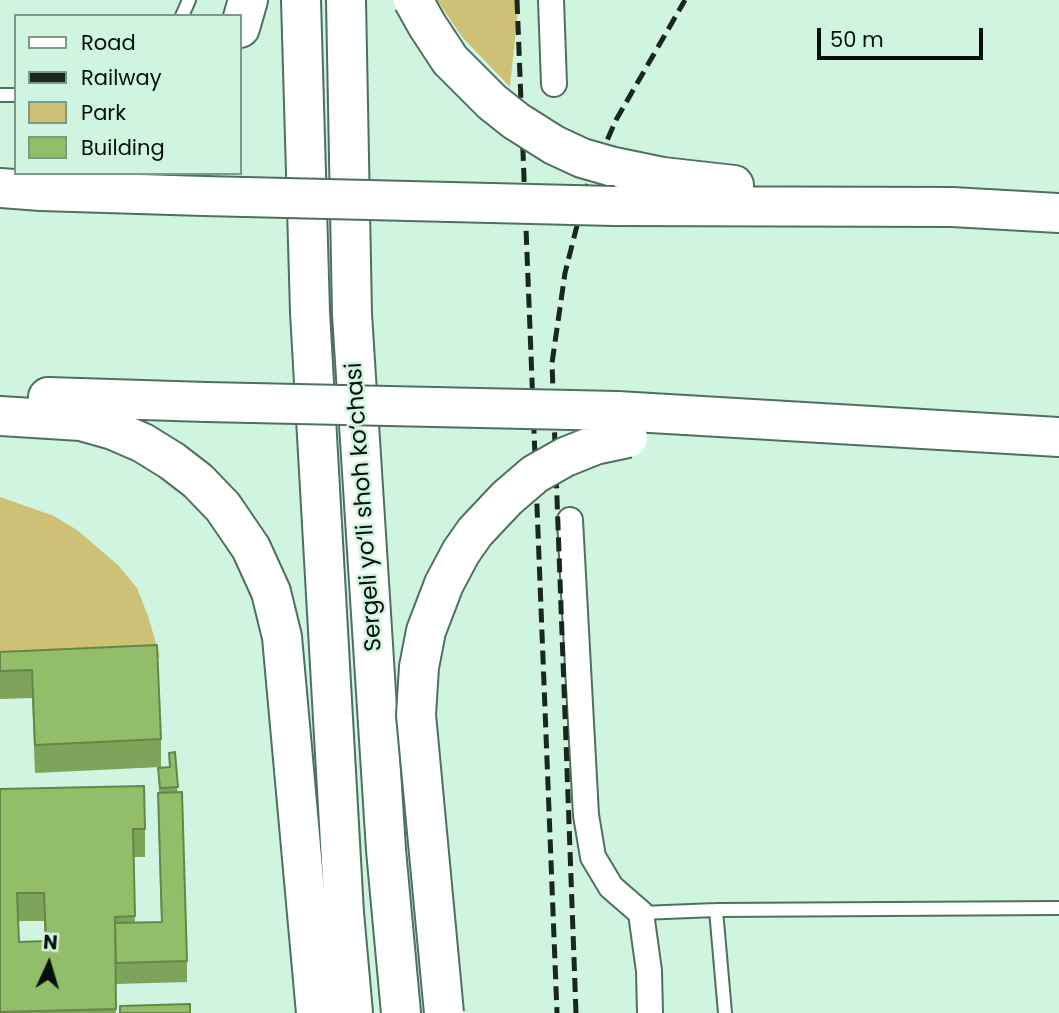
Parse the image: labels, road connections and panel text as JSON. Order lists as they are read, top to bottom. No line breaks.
{"streets":{"main road":["Sergeli yo‘li shoh ko‘chasi"]},"legend":["Road","Railway","Park","Building"],"scale_bar":"50 m","north":"top"}
